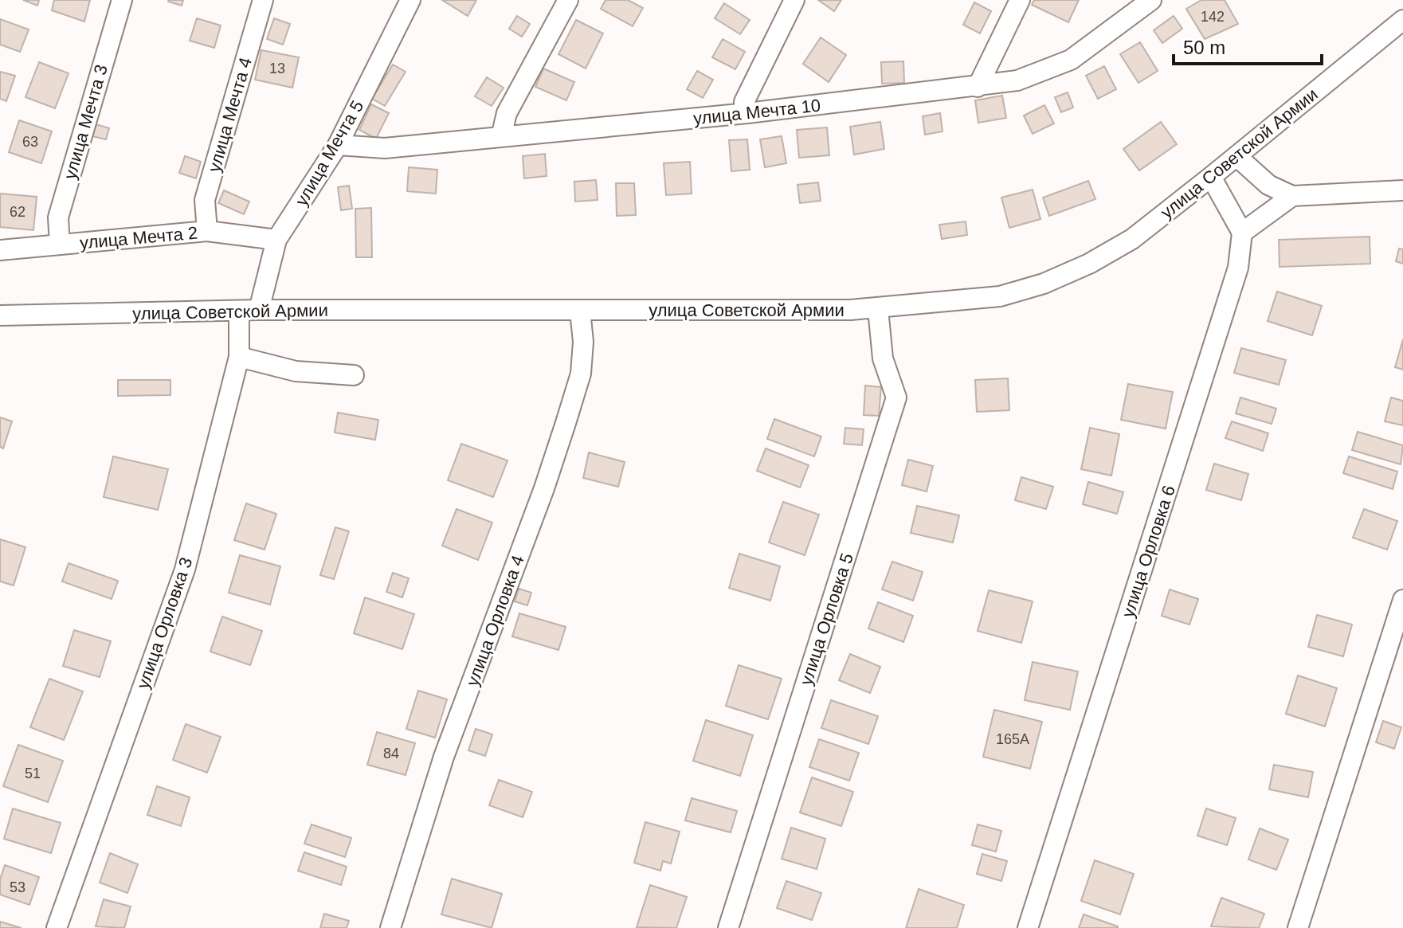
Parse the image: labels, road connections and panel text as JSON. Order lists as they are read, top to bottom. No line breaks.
{"streets":{"street":["улица Мечта 10","улица Мечта 4","улица Мечта 3","улица Мечта 5","улица Советской Армии","улица Мечта 2","улица Орловка 6","улица Орловка 5","улица Орловка 4","улица Орловка 3"]},"crossings":[["улица Мечта 10","улица Мечта 5"],["улица Мечта 4","улица Мечта 2"],["улица Мечта 3","улица Мечта 2"],["улица Мечта 5","улица Советской Армии"],["улица Мечта 5","улица Мечта 2"],["улица Советской Армии","улица Орловка 5"],["улица Советской Армии","улица Орловка 4"],["улица Советской Армии","улица Орловка 3"]],"house_numbers":["142","13","63","62","165А","84","51","53"],"scale_bar":"50 m"}
